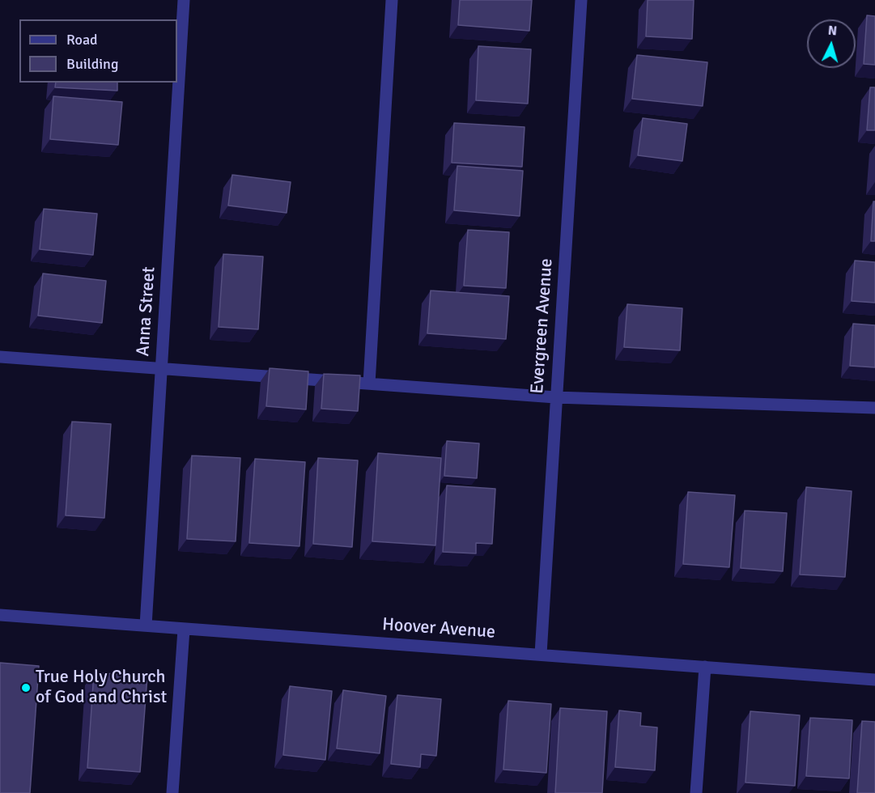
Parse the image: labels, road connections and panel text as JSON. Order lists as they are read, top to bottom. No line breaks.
{"streets":{"street":["Anna Street","Evergreen Avenue","Hoover Avenue"]},"crossings":[["Anna Street","Hoover Avenue"],["Evergreen Avenue","Hoover Avenue"]],"places":["True Holy Church of God and Christ"],"legend":["Road","Building"],"north":"top"}
